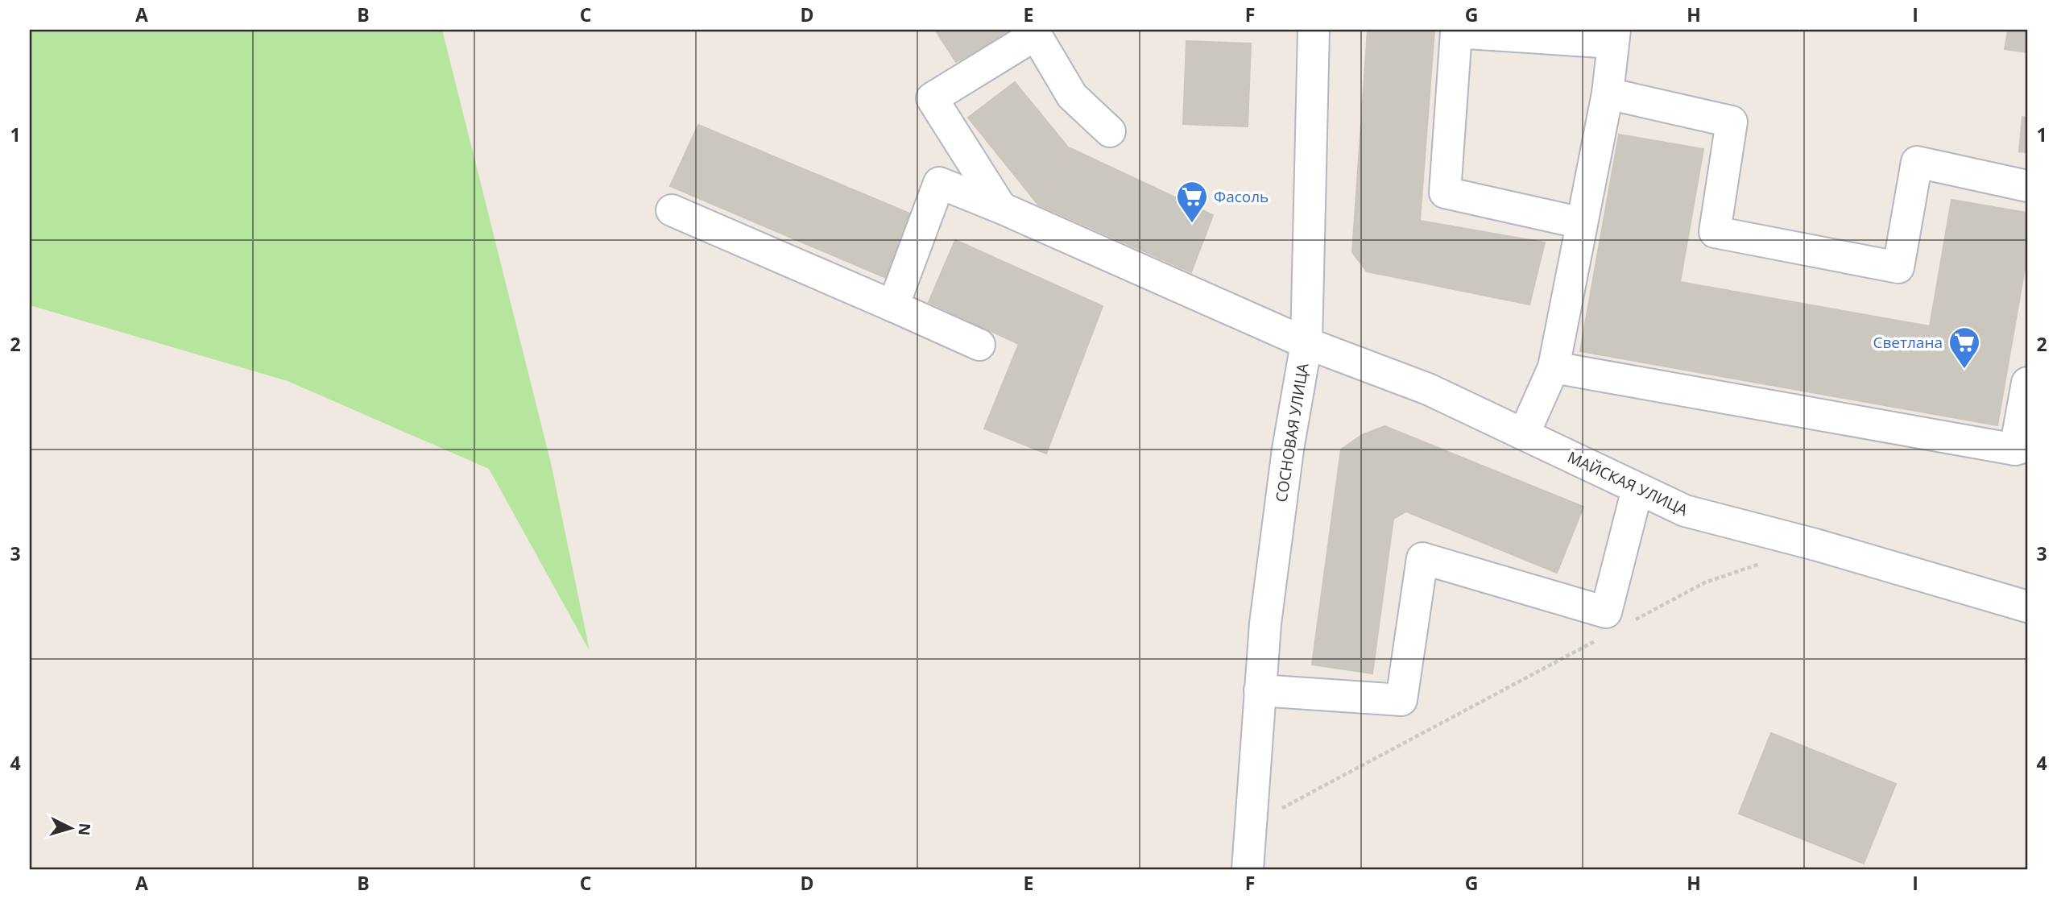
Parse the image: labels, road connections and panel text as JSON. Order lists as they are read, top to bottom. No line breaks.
{"streets":{"street":["СОСНОВАЯ УЛИЦА","МАЙСКАЯ УЛИЦА"]},"crossings":[["СОСНОВАЯ УЛИЦА","МАЙСКАЯ УЛИЦА"]],"places":{"supermarket":["Фасоль","Светлана"]},"north":"right","grid":{"columns":["A","B","C","D","E","F","G","H","I"],"rows":["1","2","3","4"]}}
